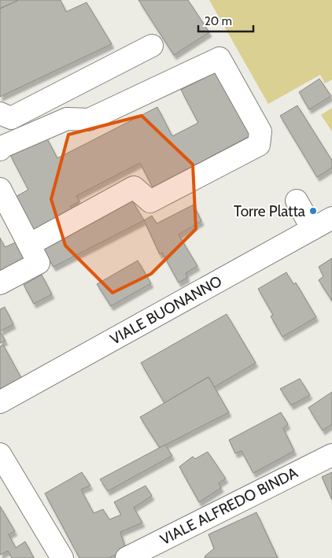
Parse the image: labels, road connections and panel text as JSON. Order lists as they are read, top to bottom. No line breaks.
{"streets":{"street":["VIALE BUONANNO","VIALE ALFREDO BINDA"]},"places":["Torre Platta"],"scale_bar":"20 m"}
